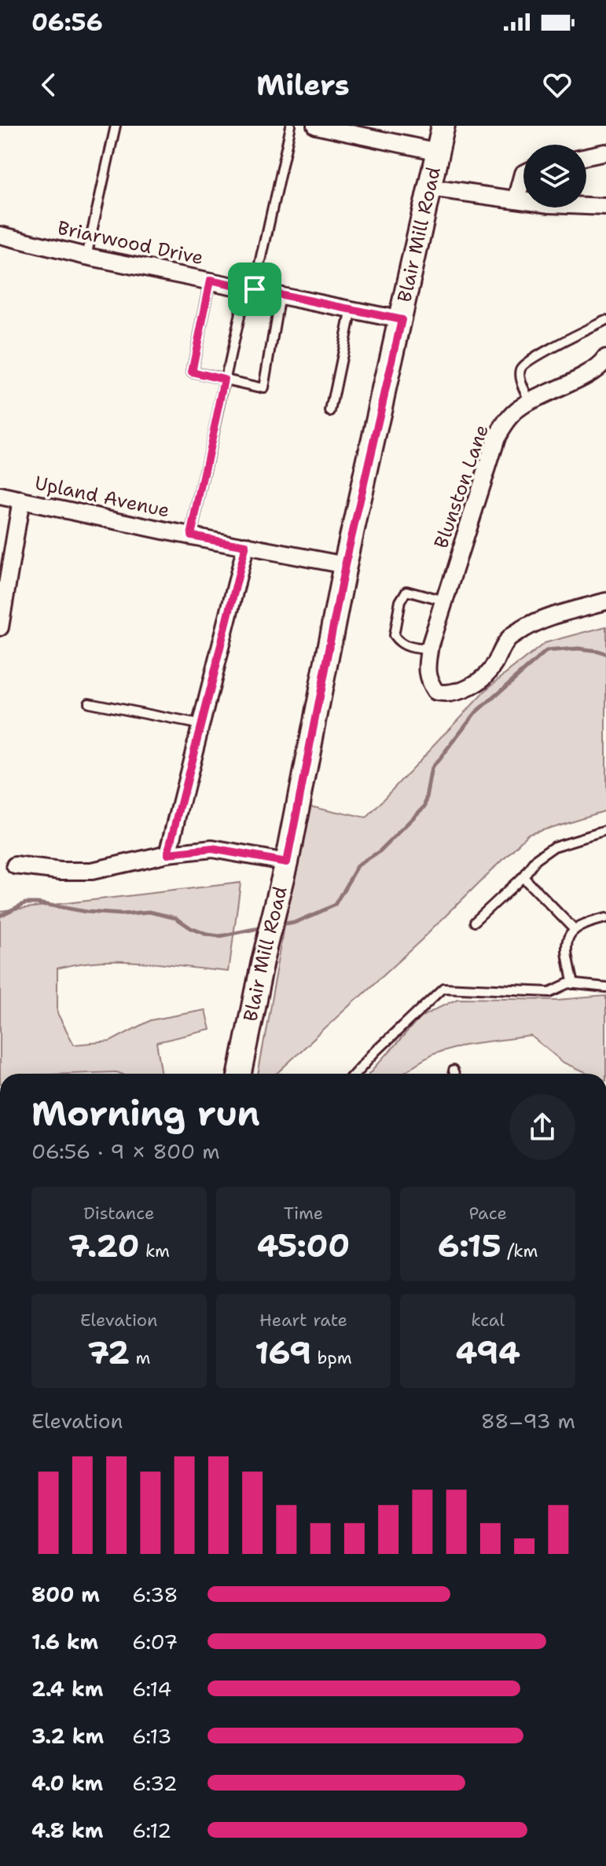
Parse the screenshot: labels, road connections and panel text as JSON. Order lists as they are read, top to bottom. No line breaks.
{"streets":{"main road":["Blair Mill Road"],"street":["Briarwood Drive","Blunston Lane","Upland Avenue"]},"crossings":[["Blair Mill Road","Briarwood Drive"],["Blair Mill Road","Upland Avenue"]],"page":{"status":"06:56","header":"Milers","heading":["Morning run","06:56 · 9 × 800 m"],"stats":[["Distance","7.20 km"],["Time","45:00"],["Pace","6:15 /km"],["Elevation","72 m"],["Heart rate","169 bpm"],["kcal","494"]],"chart":["Elevation","88–93 m"],"list":[{"name":"800 m","note":"6:38"},{"name":"1.6 km","note":"6:07"},{"name":"2.4 km","note":"6:14"},{"name":"3.2 km","note":"6:13"},{"name":"4.0 km","note":"6:32"},{"name":"4.8 km","note":"6:12"}]}}
